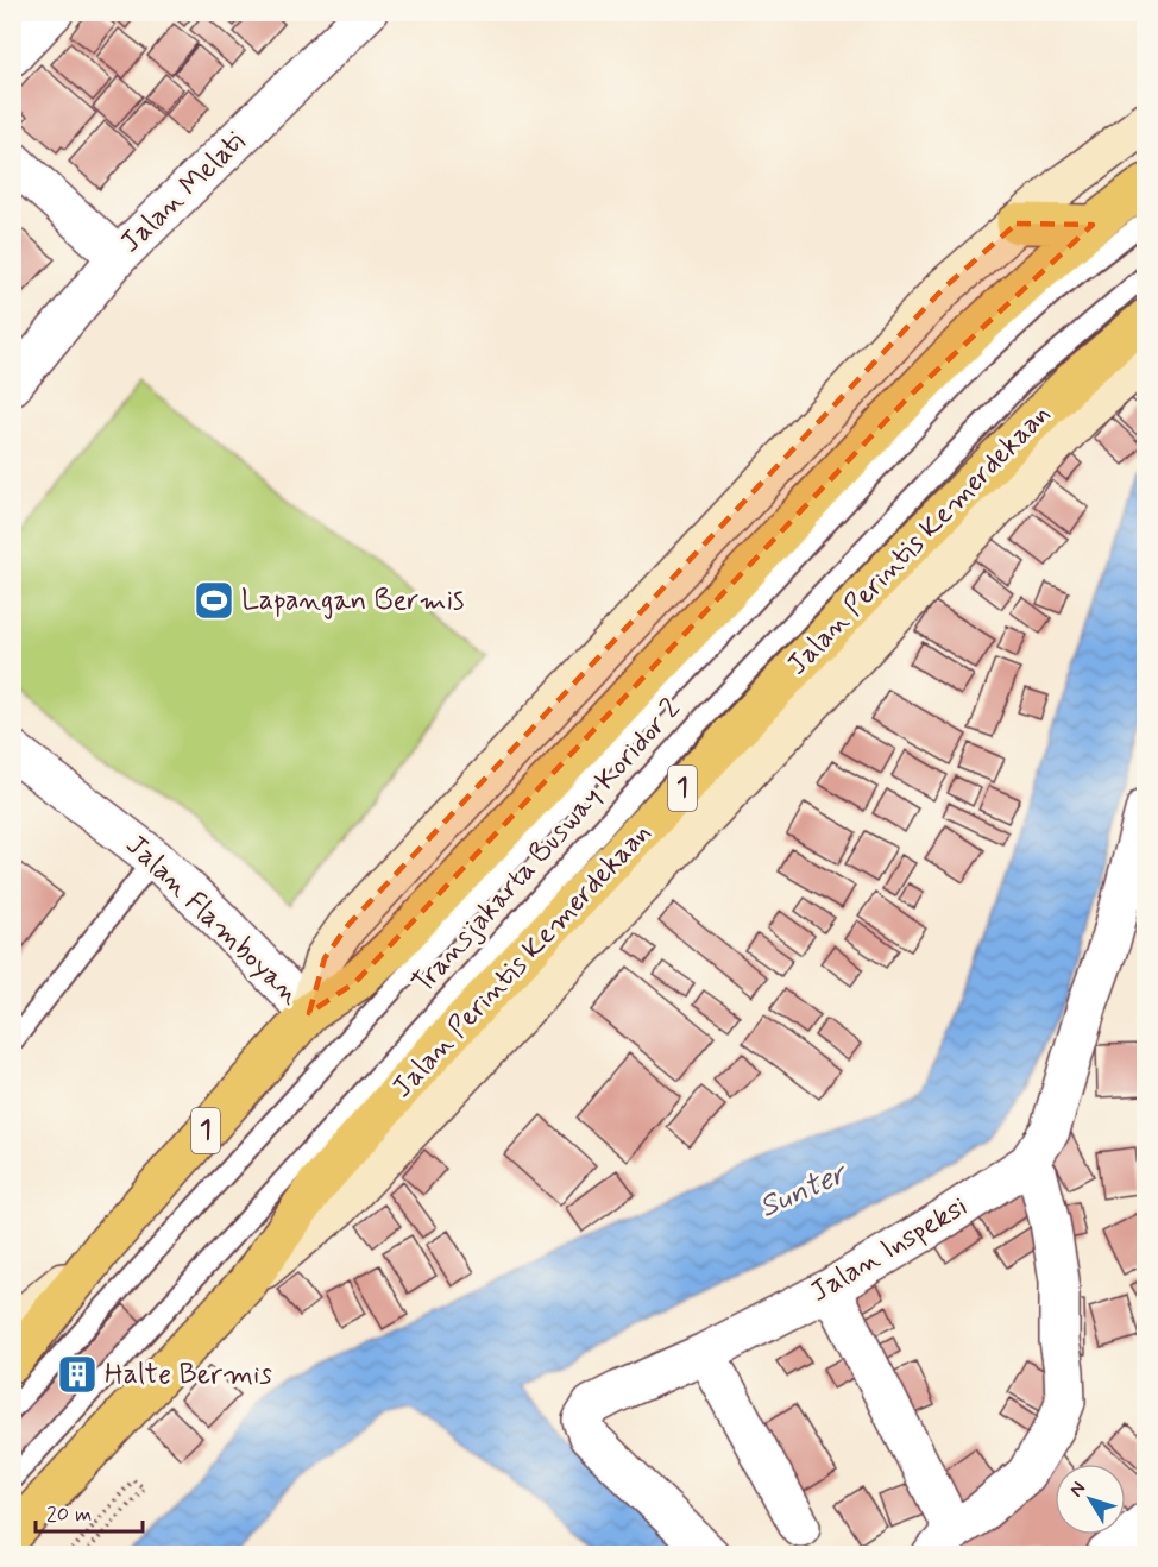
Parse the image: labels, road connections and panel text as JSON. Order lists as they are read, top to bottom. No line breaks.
{"streets":{"highway":["Jalan Perintis Kemerdekaan","1"],"street":["Jalan Melati","Jalan Flamboyan","Jalan Inspeksi"],"lane":["Transjakarta Busway Koridor 2"]},"crossings":[["1","Jalan Flamboyan"]],"water":["Sunter"],"places":{"sports":["Lapangan Bermis"],"building":["Halte Bermis"]},"scale_bar":"20 m","north":"top left"}
